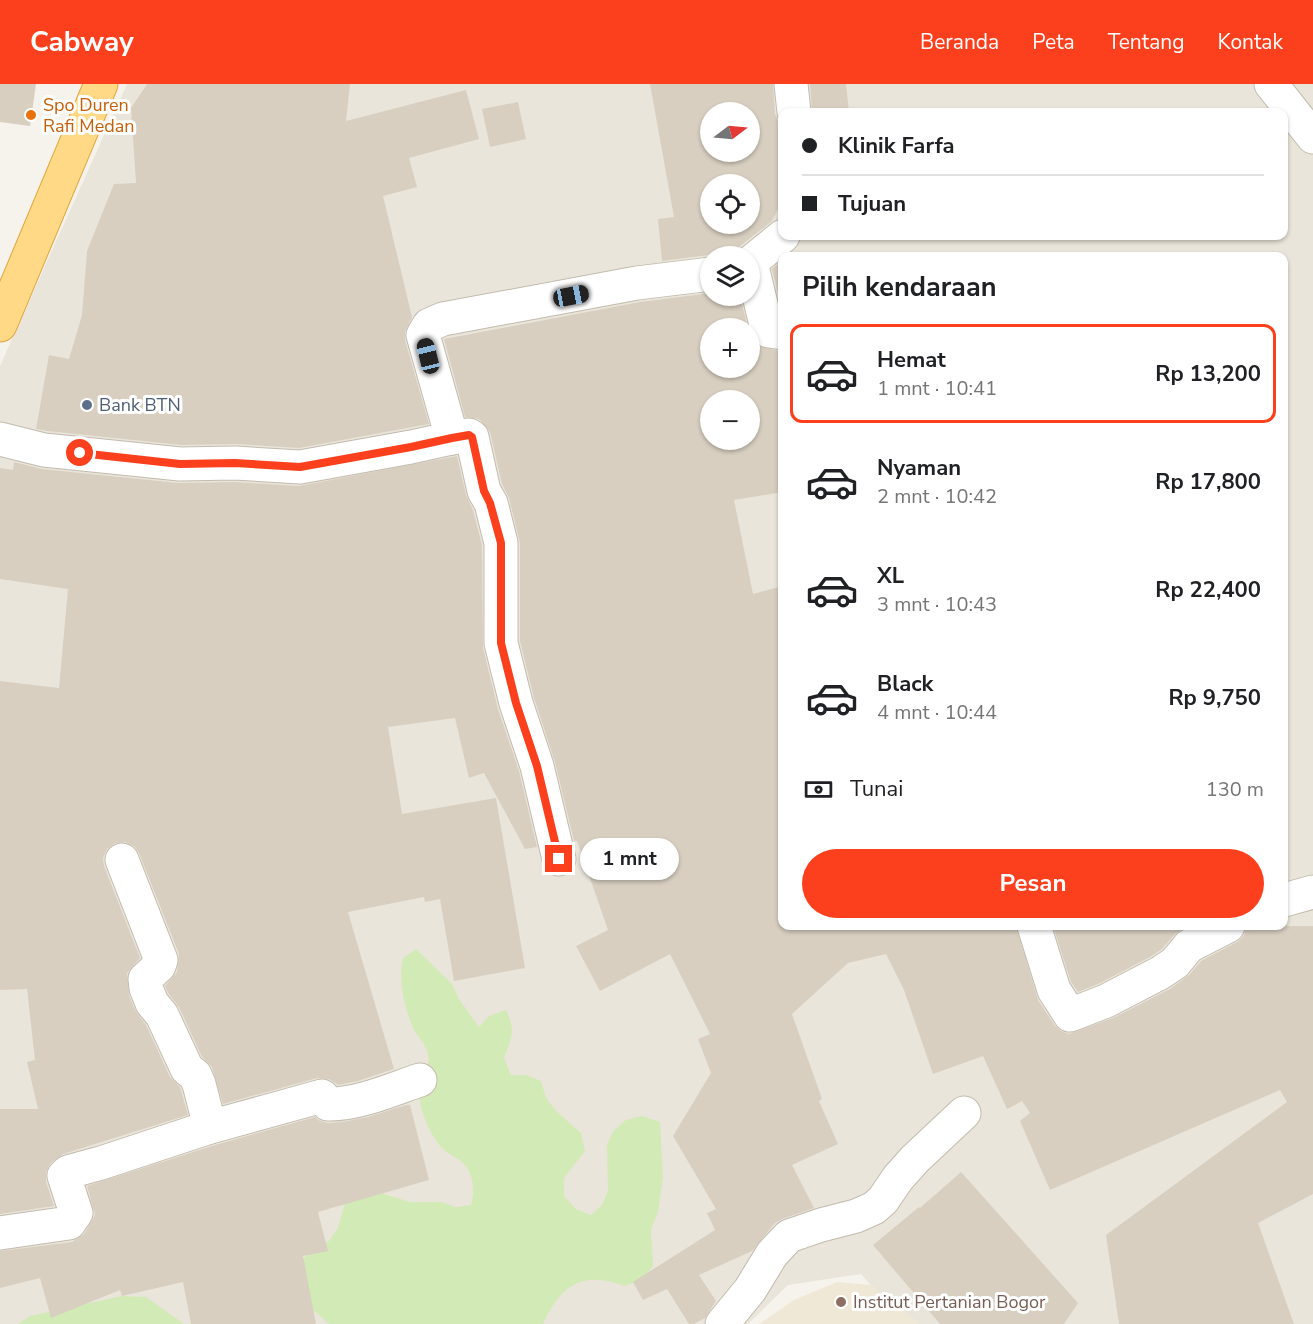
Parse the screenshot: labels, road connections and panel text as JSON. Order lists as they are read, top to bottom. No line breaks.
{"places":["Spo Duren Rafi Medan","Bank BTN","Institut Pertanian Bogor"],"north":"right","page":{"header":"Cabway","nav":["Beranda","Peta","Tentang","Kontak"],"map_buttons":["+","−"],"banner":["Klinik Farfa","Tujuan"],"heading":"Pilih kendaraan","list":[{"name":"Hemat","note":"1 mnt · 10:41","value":"Rp 13,200"},{"name":"Nyaman","note":"2 mnt · 10:42","value":"Rp 17,800"},{"name":"XL","note":"3 mnt · 10:43","value":"Rp 22,400"},{"name":"Black","note":"4 mnt · 10:44","value":"Rp 9,750"}],"pay":["Tunai","130 m"],"buttons":"Pesan","bubble":"1 mnt"}}
